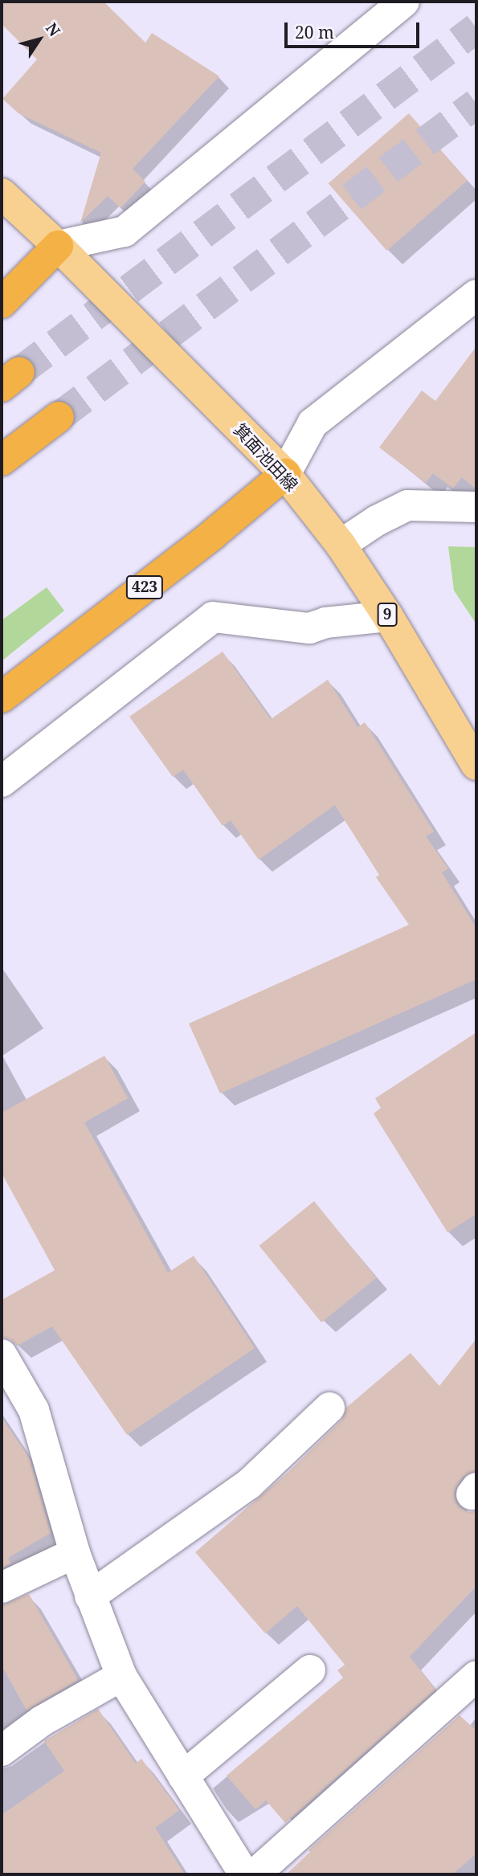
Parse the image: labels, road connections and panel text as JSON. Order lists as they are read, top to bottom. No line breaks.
{"streets":{"highway":["423"],"main road":["箕面池田線","9"]},"crossings":[["箕面池田線","423"]],"scale_bar":"20 m","north":"top right"}
